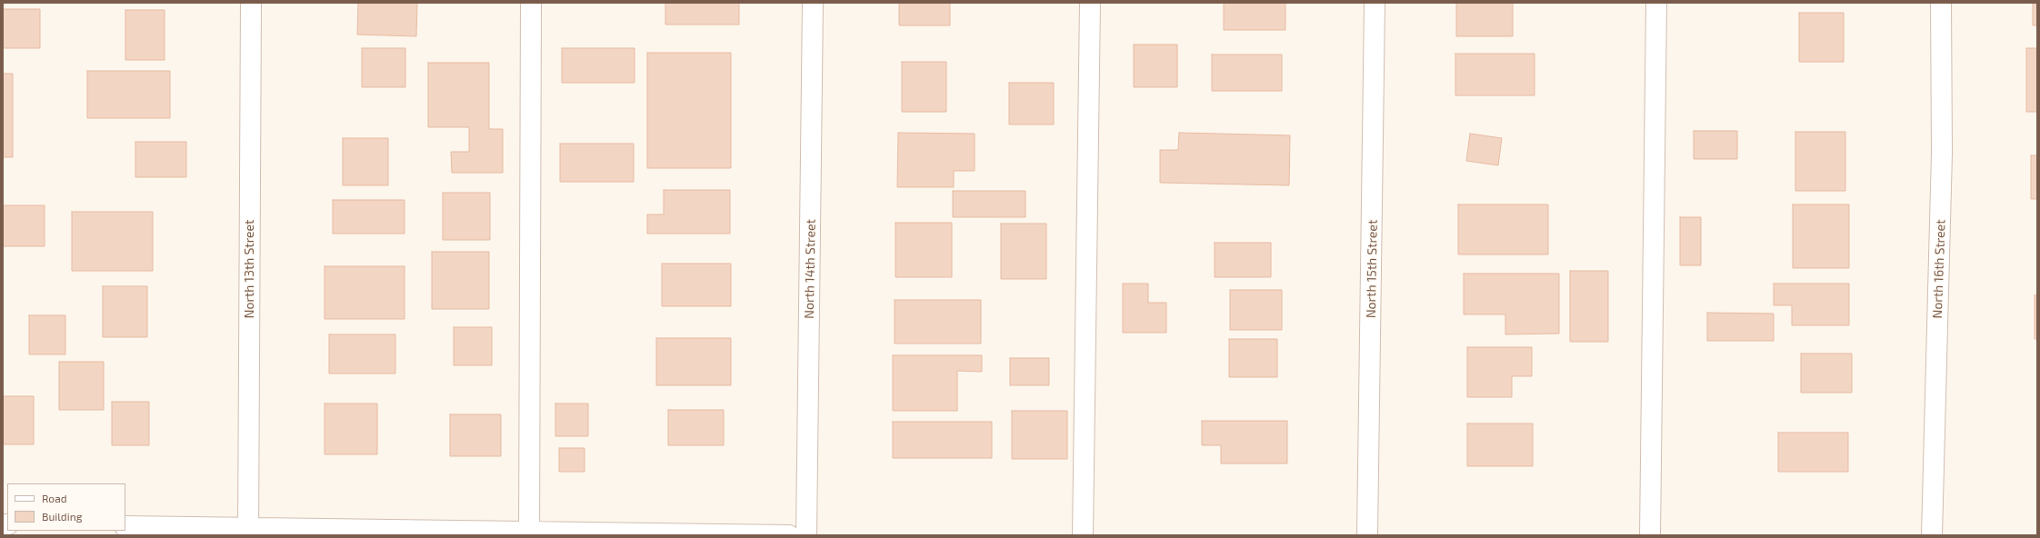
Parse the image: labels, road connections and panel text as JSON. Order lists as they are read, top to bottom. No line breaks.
{"streets":{"street":["North 13th Street","North 14th Street","North 15th Street","North 16th Street"]},"legend":["Road","Building"]}
